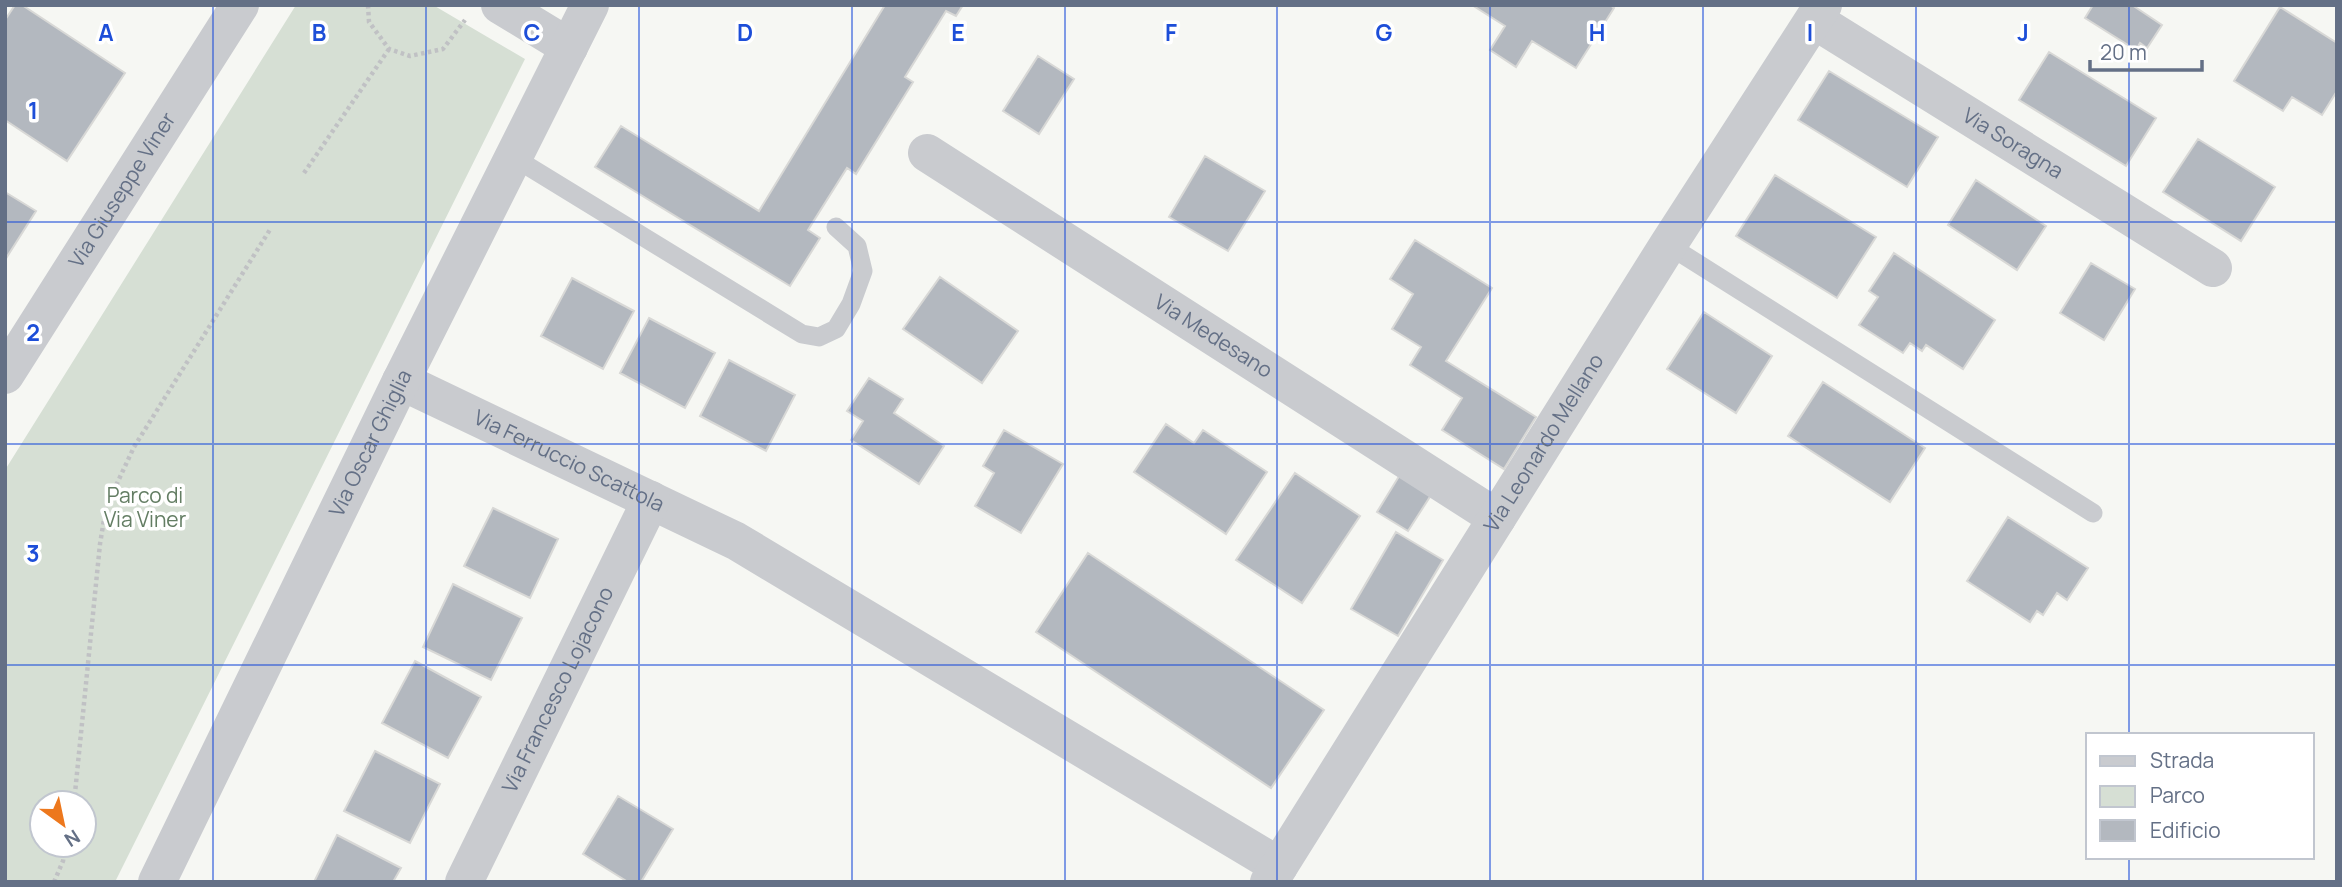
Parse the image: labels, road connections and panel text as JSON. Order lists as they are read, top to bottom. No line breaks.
{"streets":{"street":["Via Soragna","Via Giuseppe Viner","Via Medesano","Via Oscar Ghiglia","Via Leonardo Mellano","Via Ferruccio Scattola","Via Francesco Lojacono"]},"crossings":[["Via Soragna","Via Leonardo Mellano"],["Via Medesano","Via Leonardo Mellano"],["Via Oscar Ghiglia","Via Ferruccio Scattola"],["Via Leonardo Mellano","Via Ferruccio Scattola"],["Via Ferruccio Scattola","Via Francesco Lojacono"]],"parks":["Parco di Via Viner"],"legend":["Strada","Parco","Edificio"],"scale_bar":"20 m","north":"bottom right","grid":{"columns":["A","B","C","D","E","F","G","H","I","J"],"rows":["1","2","3"]}}
